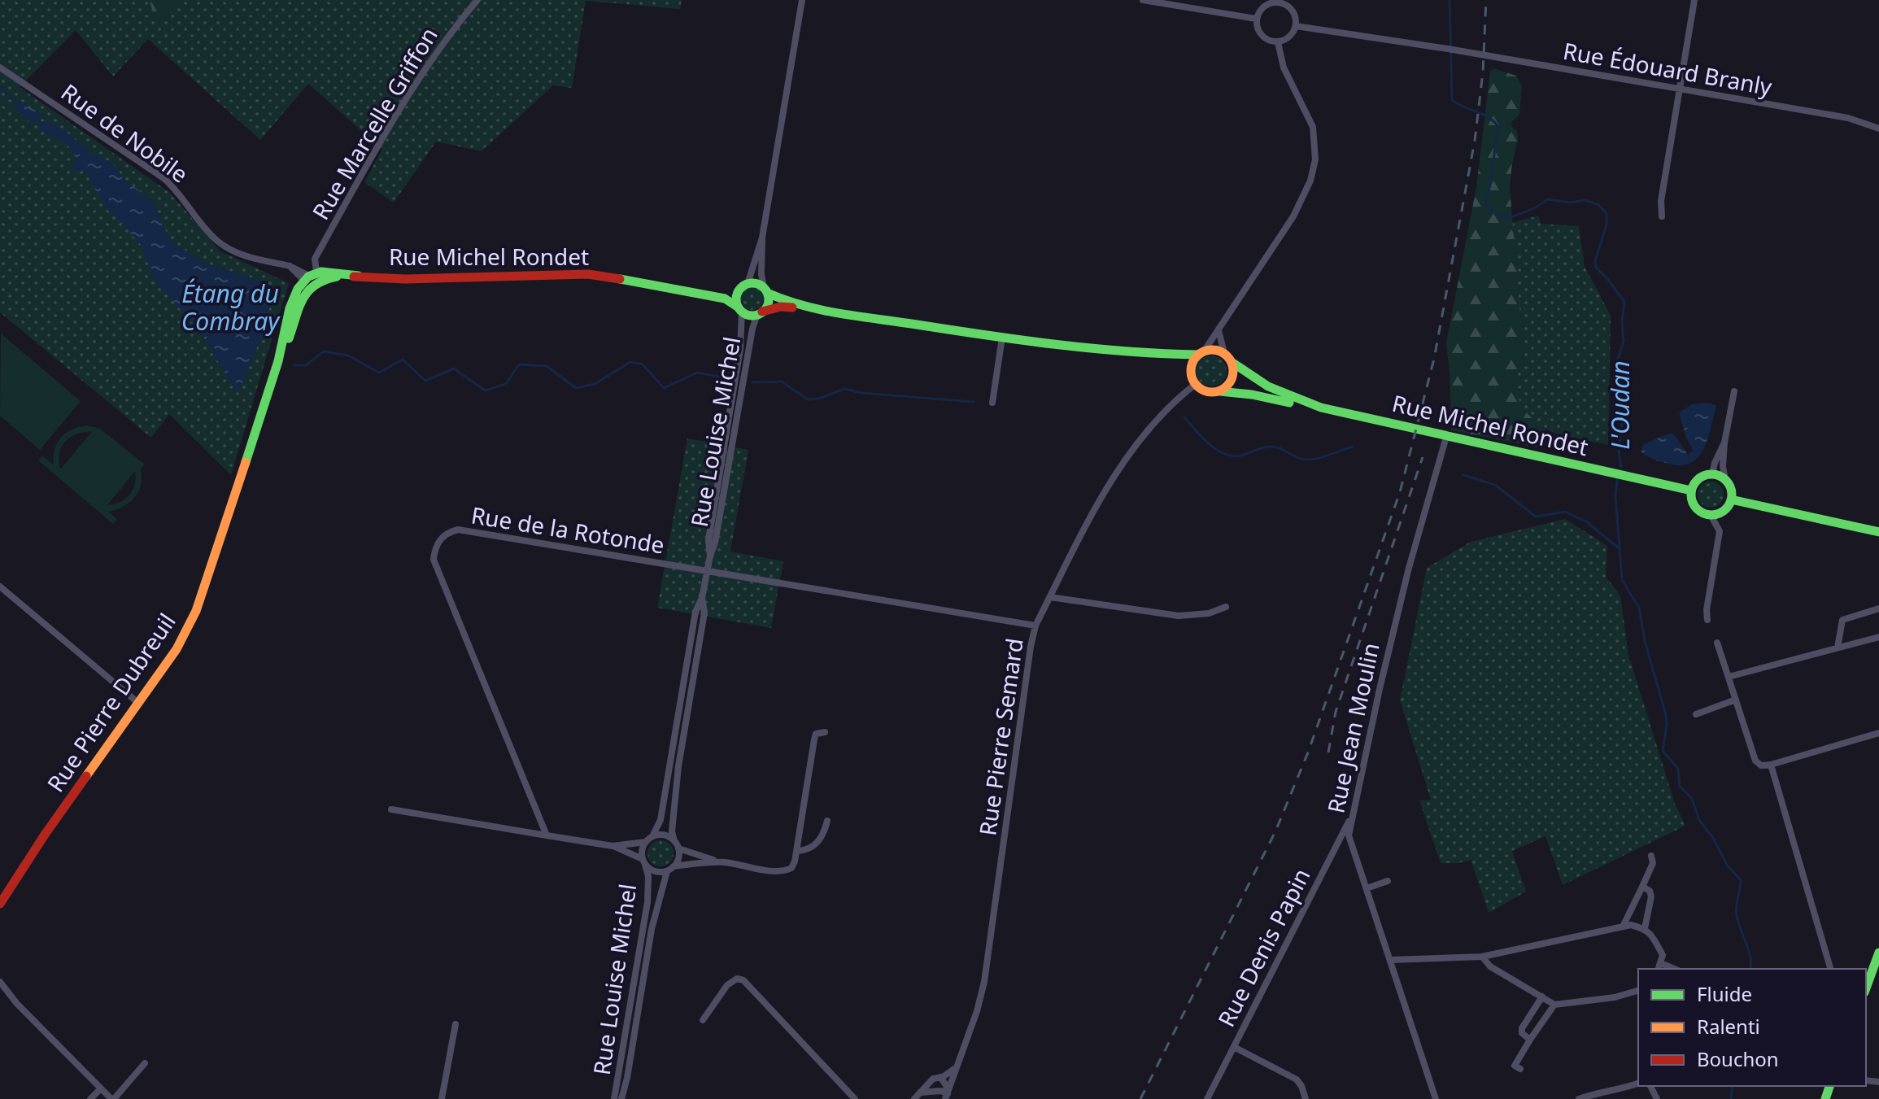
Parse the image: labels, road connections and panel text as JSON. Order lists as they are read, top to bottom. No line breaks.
{"streets":{"street":["Rue Édouard Branly","Rue Marcelle Griffon","Rue de Nobile","Rue Michel Rondet","Rue Louise Michel","Rue de la Rotonde","Rue Pierre Dubreuil","Rue Jean Moulin","Rue Pierre Semard","Rue Denis Papin"]},"crossings":[["Rue Marcelle Griffon","Rue de Nobile"],["Rue Marcelle Griffon","Rue Michel Rondet"],["Rue Marcelle Griffon","Rue Pierre Dubreuil"],["Rue de Nobile","Rue Michel Rondet"],["Rue de Nobile","Rue Pierre Dubreuil"],["Rue Michel Rondet","Rue Louise Michel"],["Rue Michel Rondet","Rue Pierre Dubreuil"],["Rue Michel Rondet","Rue Jean Moulin"],["Rue Michel Rondet","Rue Pierre Semard"],["Rue Louise Michel","Rue de la Rotonde"],["Rue de la Rotonde","Rue Pierre Semard"],["Rue Jean Moulin","Rue Denis Papin"]],"water":["Étang du Combray","L'Oudan"],"legend":["Fluide","Ralenti","Bouchon"]}
